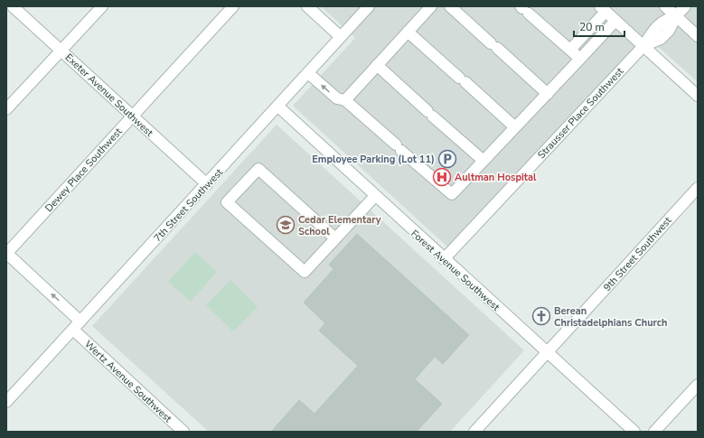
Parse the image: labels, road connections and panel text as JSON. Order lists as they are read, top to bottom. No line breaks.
{"streets":{"street":["Exeter Avenue Southwest","Strausser Place Southwest","Dewey Place Southwest","7th Street Southwest","9th Street Southwest","Forest Avenue Southwest","Wertz Avenue Southwest"]},"crossings":[["Exeter Avenue Southwest","Dewey Place Southwest"],["Exeter Avenue Southwest","7th Street Southwest"],["Strausser Place Southwest","Forest Avenue Southwest"],["7th Street Southwest","Forest Avenue Southwest"],["7th Street Southwest","Wertz Avenue Southwest"],["9th Street Southwest","Forest Avenue Southwest"]],"places":{"parking":["Employee Parking (Lot 11)"],"hospital":["Aultman Hospital"],"school or university":["Cedar Elementary School"],"church":["Berean Christadelphians Church"]},"scale_bar":"20 m"}
